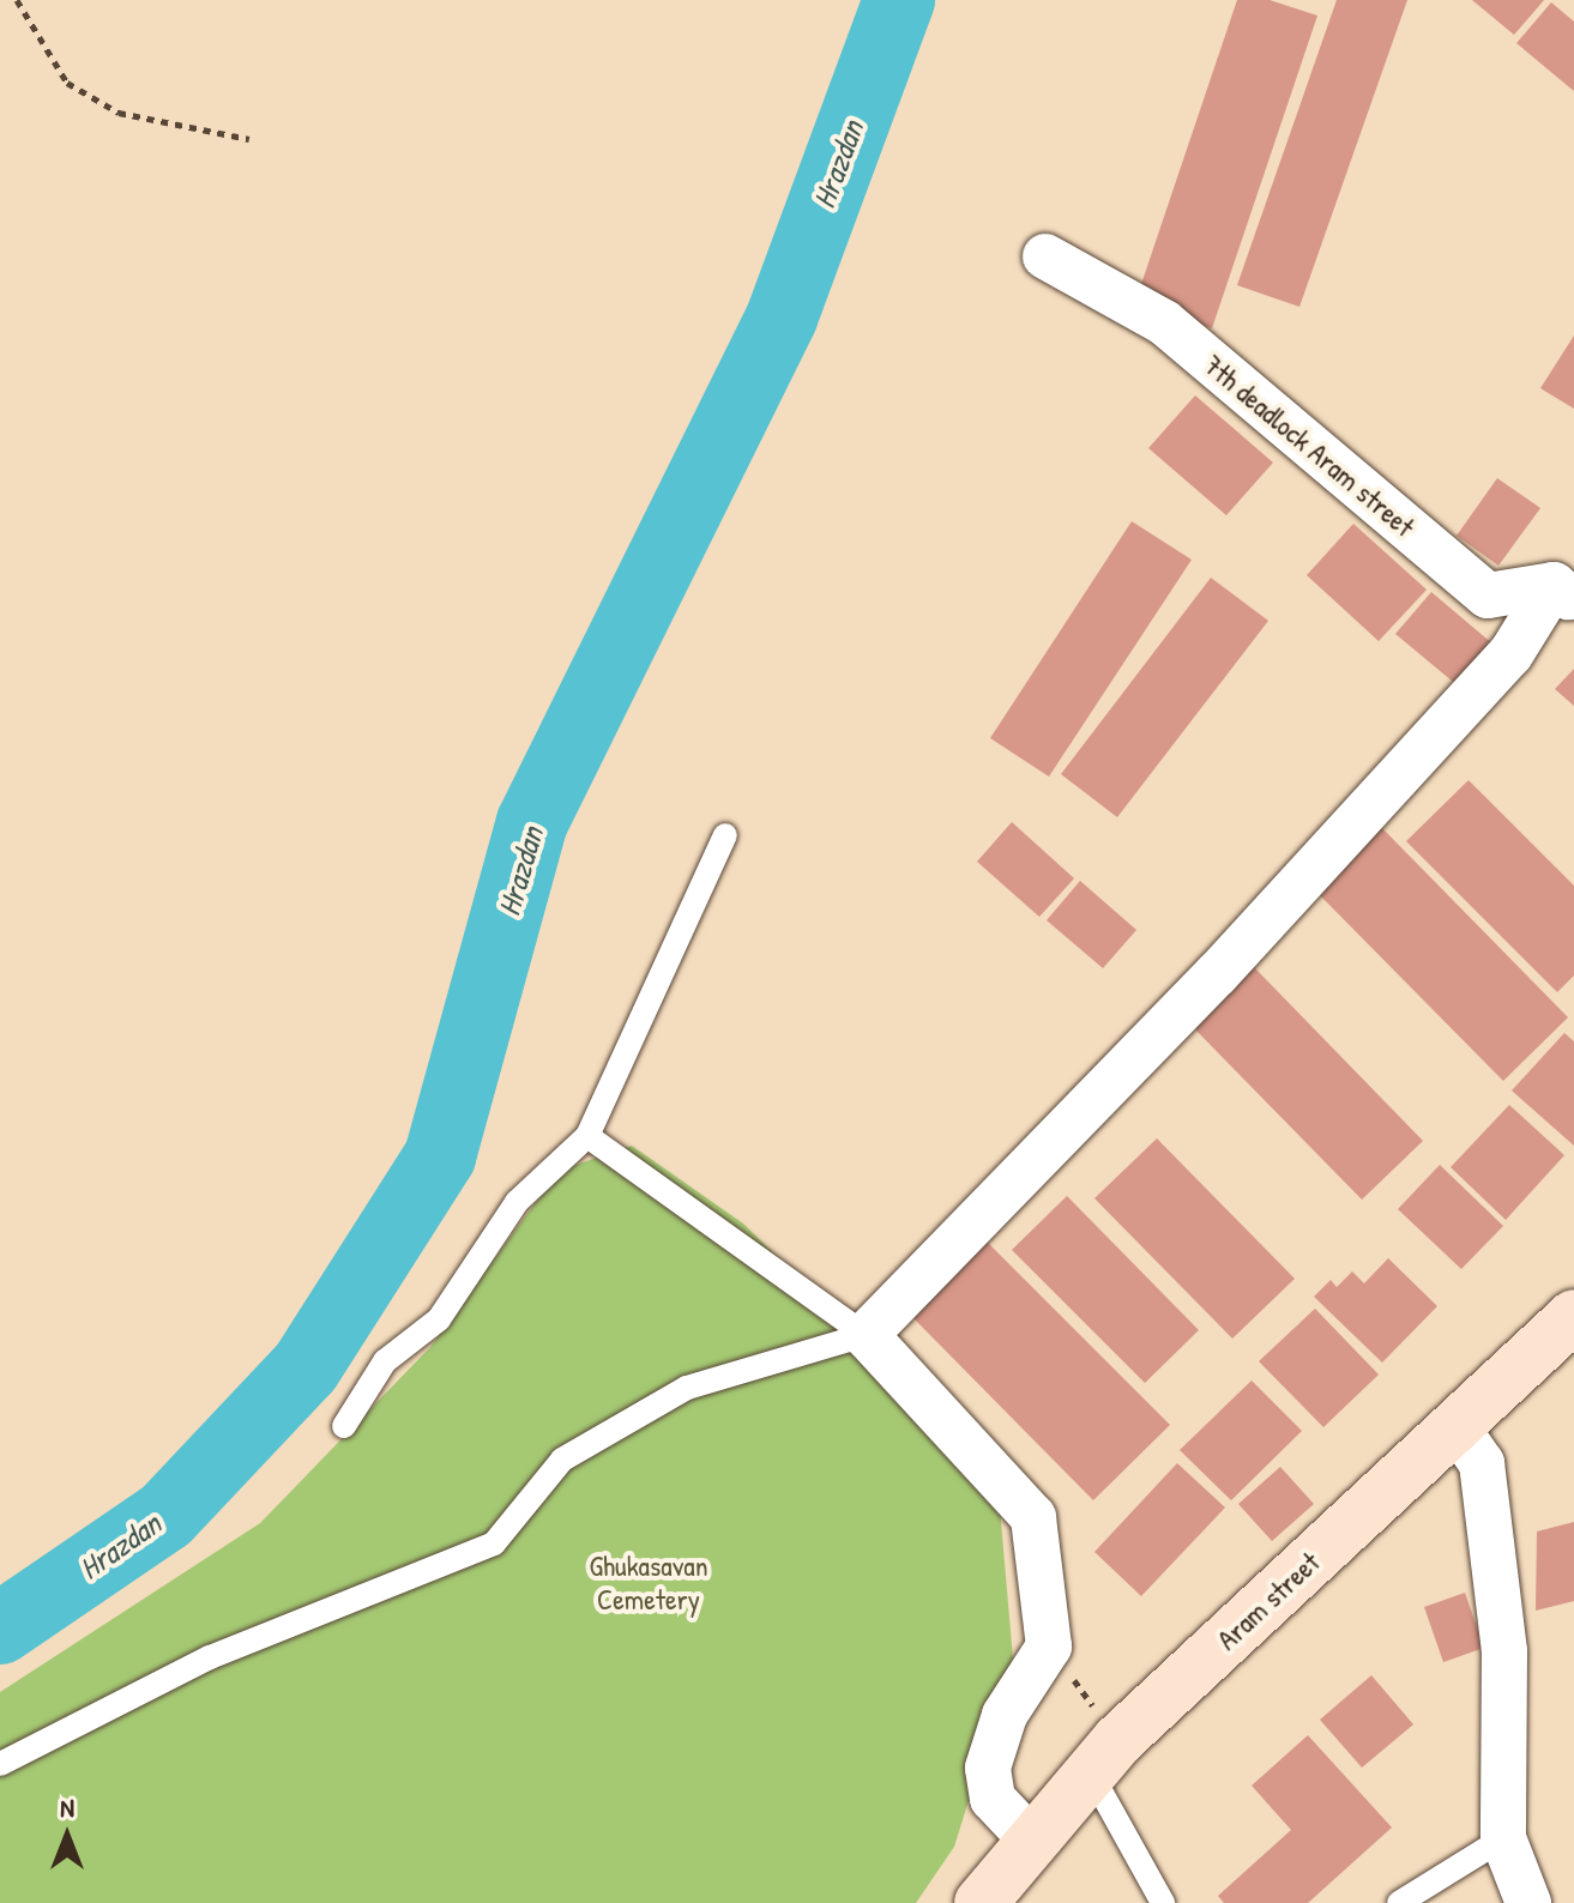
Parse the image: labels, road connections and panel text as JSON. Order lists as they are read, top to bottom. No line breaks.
{"streets":{"main road":["Aram street"],"street":["7th deadlock Aram street"]},"water":["Hrazdan"],"parks":["Ghukasavan Cemetery"],"north":"top"}
